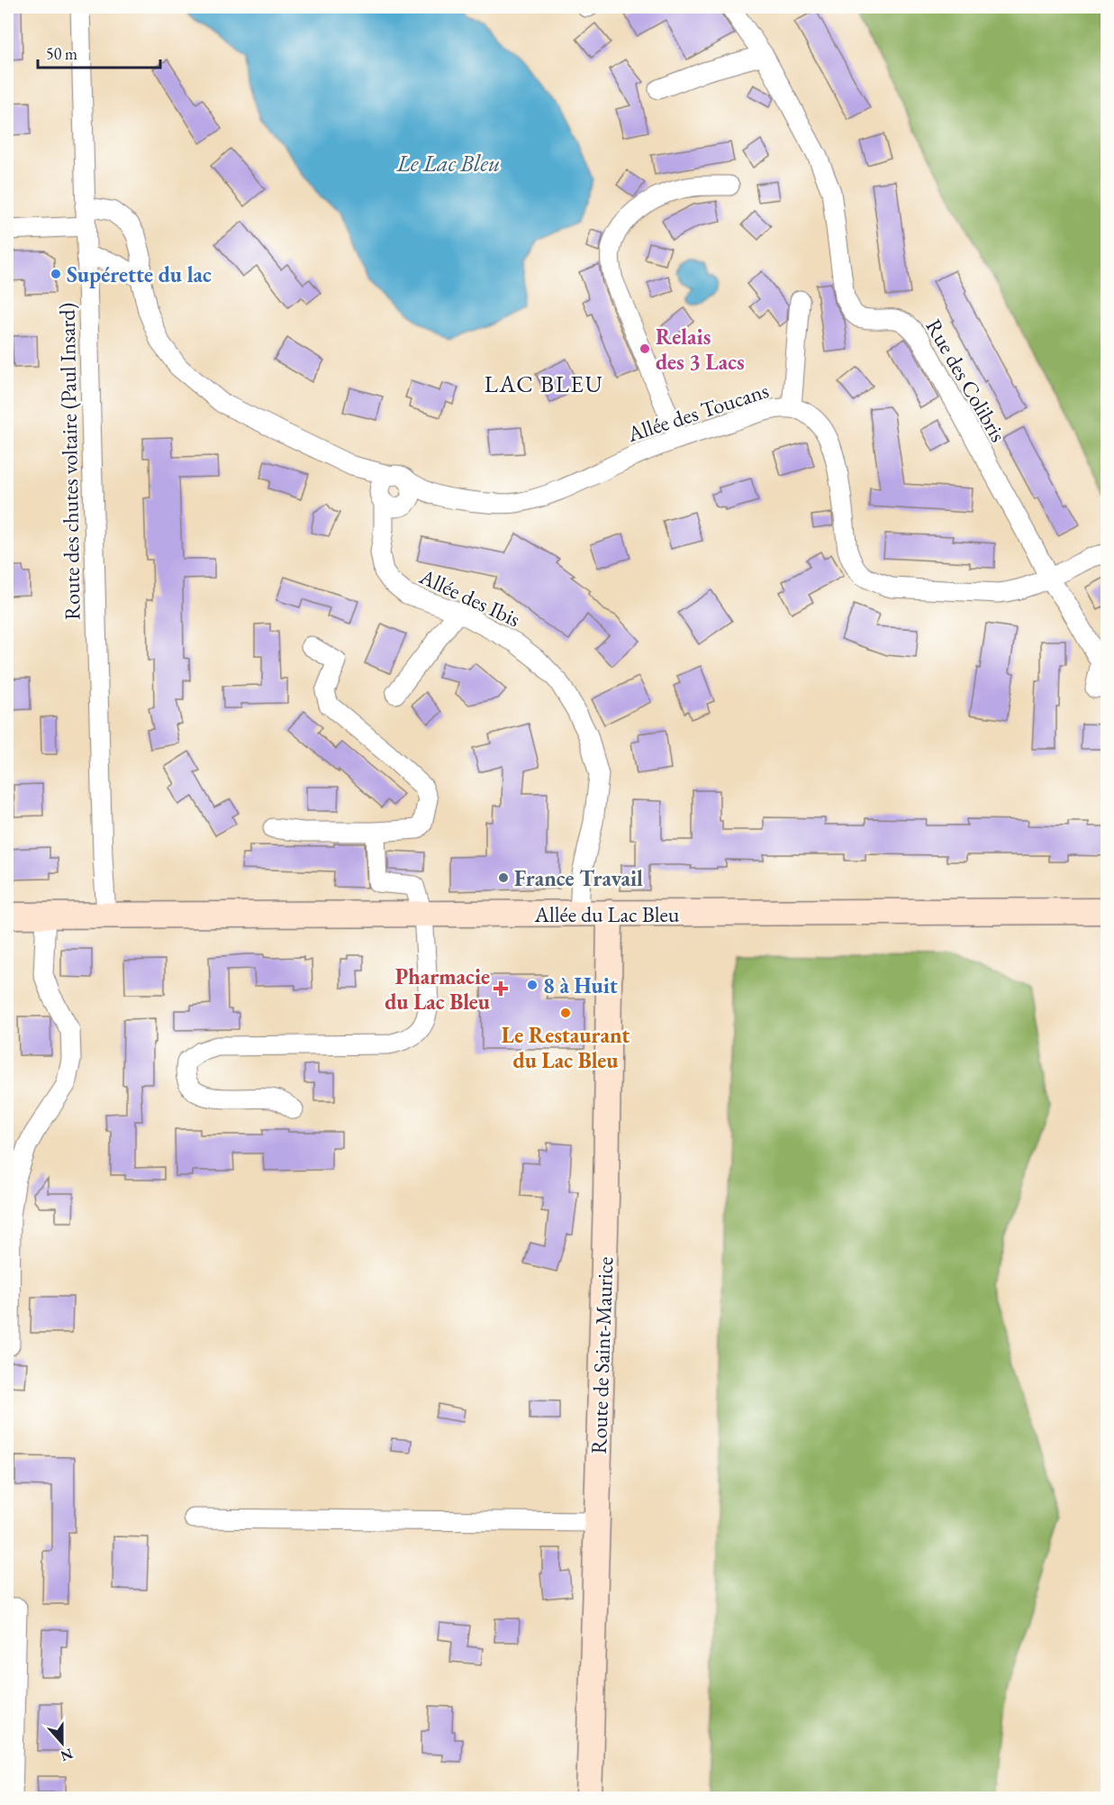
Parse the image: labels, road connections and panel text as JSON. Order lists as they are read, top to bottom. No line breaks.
{"streets":{"street":["Rue des Colibris","Allée des Toucans","Route des chutes voltaire (Paul Insard)","Allée des Ibis","Allée du Lac Bleu","Route de Saint-Maurice"]},"crossings":[["Rue des Colibris","Allée des Toucans"],["Allée des Toucans","Route des chutes voltaire (Paul Insard)"],["Allée des Toucans","Allée des Ibis"],["Route des chutes voltaire (Paul Insard)","Allée du Lac Bleu"],["Allée des Ibis","Allée du Lac Bleu"],["Allée du Lac Bleu","Route de Saint-Maurice"]],"districts":["LAC BLEU"],"water":["Le Lac Bleu"],"places":{"other":["Supérette du lac","Relais des 3 Lacs","France Travail","8 à Huit","Le Restaurant du Lac Bleu"],"health":["Pharmacie du Lac Bleu"]},"scale_bar":"50 m","north":"bottom"}
